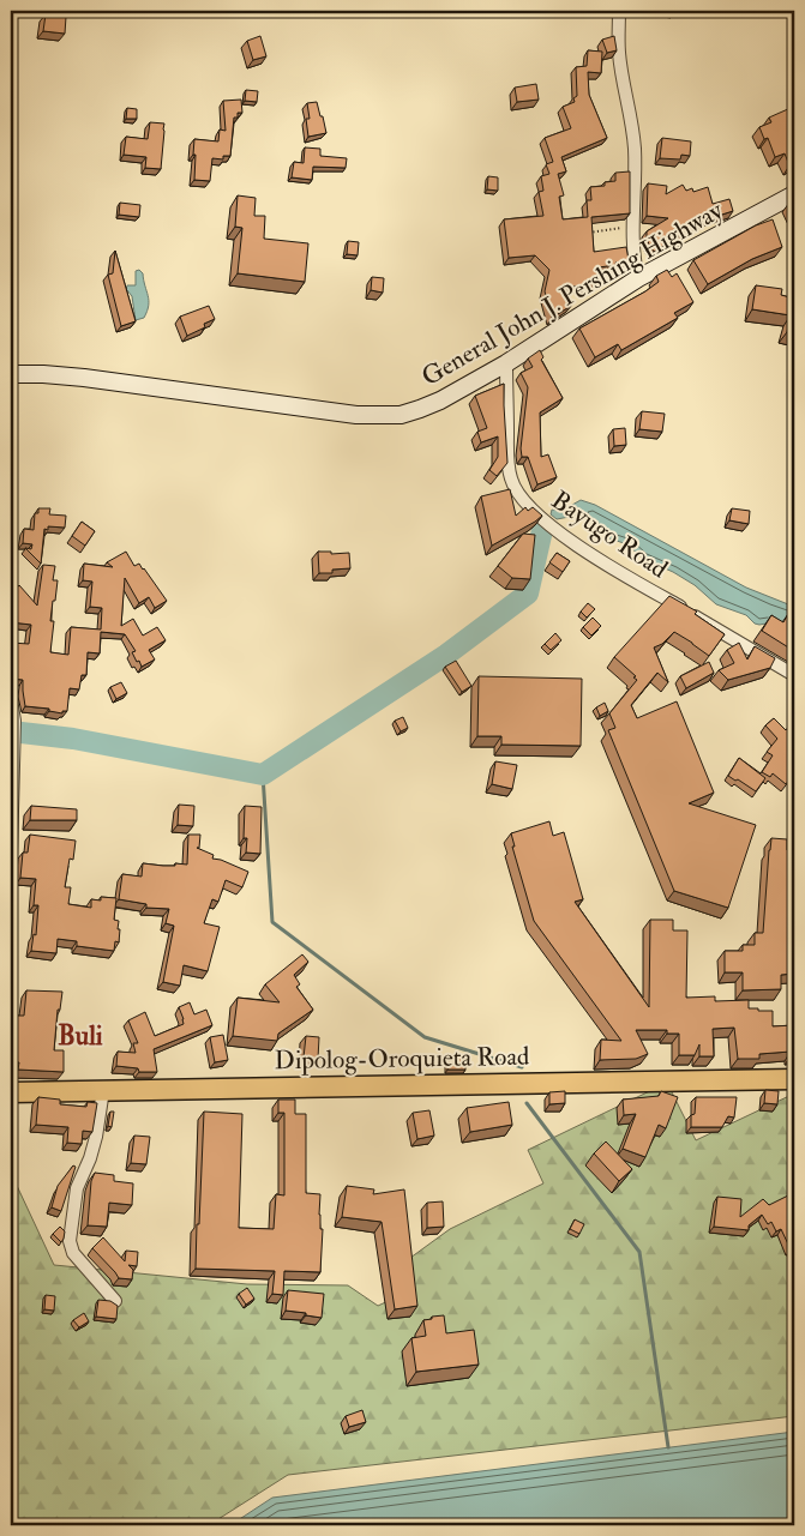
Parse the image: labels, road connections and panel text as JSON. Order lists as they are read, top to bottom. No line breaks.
{"streets":{"highway":["Dipolog-Oroquieta Road"],"main road":["General John J. Pershing Highway"],"street":["Bayugo Road"]},"crossings":[["General John J. Pershing Highway","Bayugo Road"]],"districts":["Buli"]}
